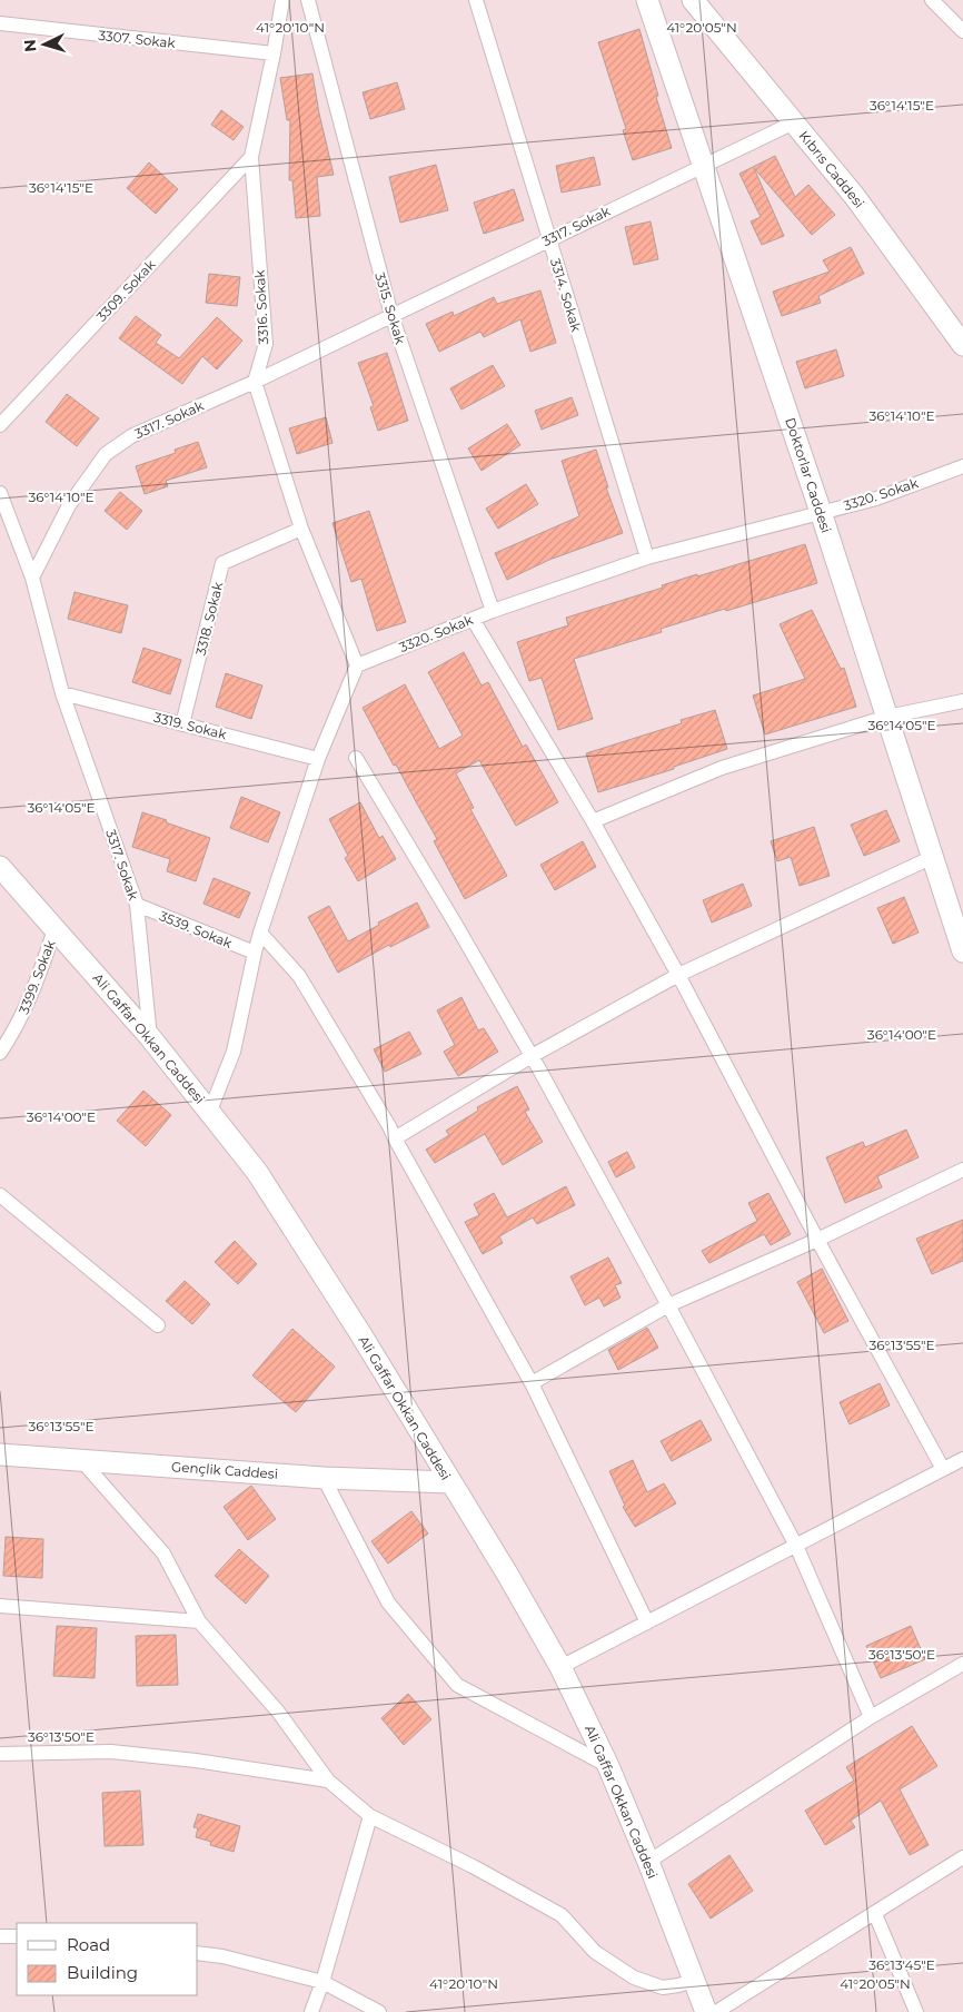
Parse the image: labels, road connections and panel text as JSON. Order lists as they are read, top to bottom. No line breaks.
{"streets":{"street":["3307. Sokak","Kıbrıs Caddesi","3317. Sokak","3309. Sokak","3314. Sokak","3316. Sokak","3315. Sokak","Doktorlar Caddesi","3320. Sokak","3318. Sokak","3319. Sokak","3539. Sokak","3399. Sokak","Ali Gaffar Okkan Caddesi","Gençlik Caddesi"]},"crossings":[["3307. Sokak","3316. Sokak"],["Kıbrıs Caddesi","3317. Sokak"],["3317. Sokak","3314. Sokak"],["3317. Sokak","3316. Sokak"],["3317. Sokak","3315. Sokak"],["3317. Sokak","Doktorlar Caddesi"],["3317. Sokak","3319. Sokak"],["3317. Sokak","3539. Sokak"],["3317. Sokak","Ali Gaffar Okkan Caddesi"],["3309. Sokak","3316. Sokak"],["3314. Sokak","3320. Sokak"],["3315. Sokak","3320. Sokak"],["Doktorlar Caddesi","3320. Sokak"],["3318. Sokak","3319. Sokak"],["3399. Sokak","Ali Gaffar Okkan Caddesi"],["Ali Gaffar Okkan Caddesi","Gençlik Caddesi"]],"legend":["Road","Building"],"north":"left","coordinates":["41°20'10\"N","41°20'05\"N","36°14'15\"E","36°14'10\"E","36°14'05\"E","36°14'00\"E","36°13'55\"E","36°13'50\"E","36°13'45\"E"]}
